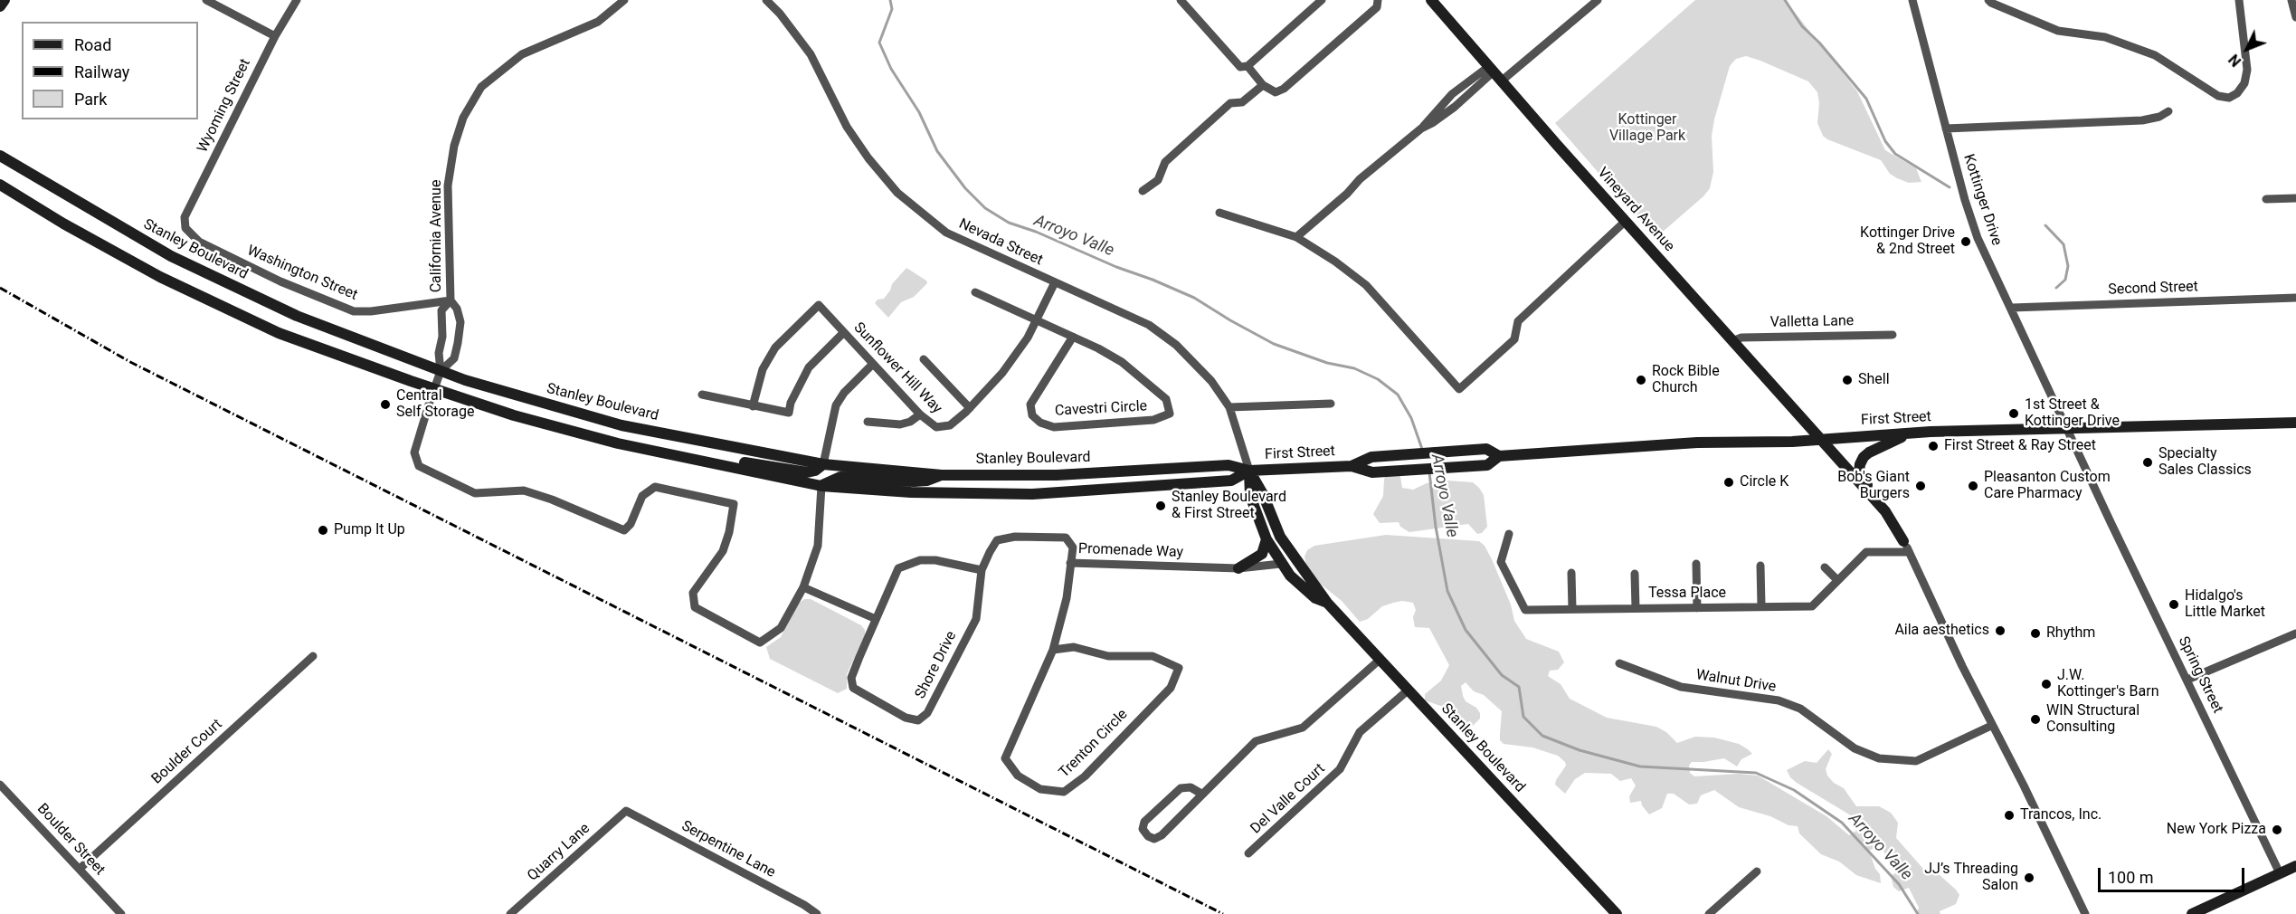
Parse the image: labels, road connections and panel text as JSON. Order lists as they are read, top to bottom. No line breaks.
{"streets":{"main road":["Vineyard Avenue","Stanley Boulevard","First Street"],"street":["Wyoming Street","Kottinger Drive","California Avenue","Nevada Street","Washington Street","Second Street","Valletta Lane","Sunflower Hill Way","Cavestri Circle","Promenade Way","Tessa Place","Shore Drive","Spring Street","Walnut Drive","Trenton Circle","Boulder Court","Del Valle Court","Boulder Street","Serpentine Lane","Quarry Lane"]},"crossings":[["Wyoming Street","Washington Street"],["Kottinger Drive","Second Street"],["Kottinger Drive","First Street"],["Kottinger Drive","Spring Street"],["Vineyard Avenue","Valletta Lane"],["Vineyard Avenue","First Street"],["California Avenue","Stanley Boulevard"],["California Avenue","Washington Street"],["Nevada Street","Stanley Boulevard"],["Nevada Street","Sunflower Hill Way"],["Nevada Street","First Street"],["Stanley Boulevard","First Street"],["Stanley Boulevard","Promenade Way"],["Stanley Boulevard","Del Valle Court"],["Sunflower Hill Way","Cavestri Circle"],["First Street","Spring Street"],["Promenade Way","Shore Drive"],["Promenade Way","Trenton Circle"],["Boulder Court","Boulder Street"],["Serpentine Lane","Quarry Lane"]],"water":["Arroyo Valle"],"parks":["Kottinger Village Park"],"places":["Kottinger Drive & 2nd Street","Rock Bible Church","Shell","Central Self Storage","1st Street & Kottinger Drive","First Street & Ray Street","Specialty Sales Classics","Circle K","Bob's Giant Burgers","Pleasanton Custom Care Pharmacy","Stanley Boulevard & First Street","Pump It Up","Hidalgo's Little Market","Aila aesthetics","Rhythm","J.W. Kottinger's Barn","WIN Structural Consulting","Trancos, Inc.","New York Pizza","JJ’s Threading Salon"],"legend":["Road","Railway","Park"],"scale_bar":"100 m","north":"bottom left"}
